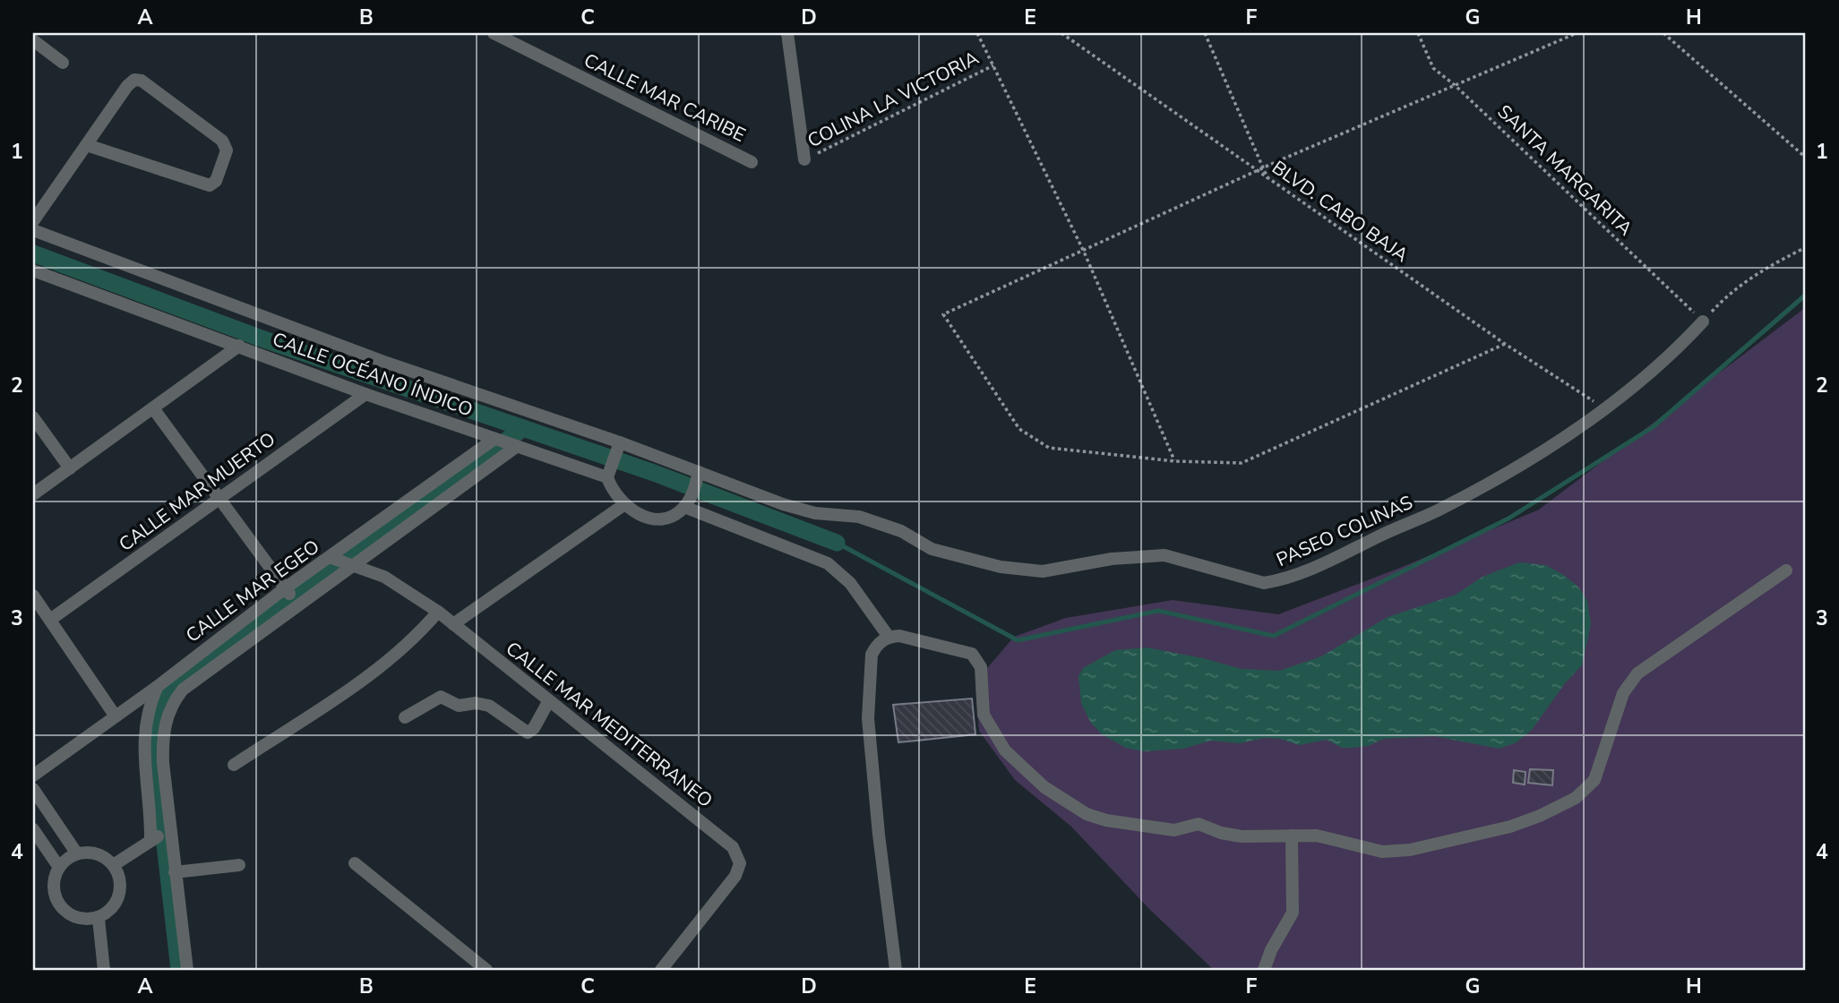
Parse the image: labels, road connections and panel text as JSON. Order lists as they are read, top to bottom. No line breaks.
{"streets":{"street":["CALLE MAR CARIBE","CALLE OCÉANO ÍNDICO","CALLE MAR MUERTO","PASEO COLINAS","CALLE MAR EGEO","CALLE MAR MEDITERRANEO"],"path":["COLINA LA VICTORIA","SANTA MARGARITA","BLVD. CABO BAJA"]},"crossings":[["SANTA MARGARITA","PASEO COLINAS"],["BLVD. CABO BAJA","PASEO COLINAS"],["CALLE OCÉANO ÍNDICO","CALLE MAR MUERTO"],["CALLE OCÉANO ÍNDICO","PASEO COLINAS"],["CALLE OCÉANO ÍNDICO","CALLE MAR EGEO"],["CALLE MAR EGEO","CALLE MAR MEDITERRANEO"]],"grid":{"columns":["A","B","C","D","E","F","G","H"],"rows":["1","2","3","4"]}}
